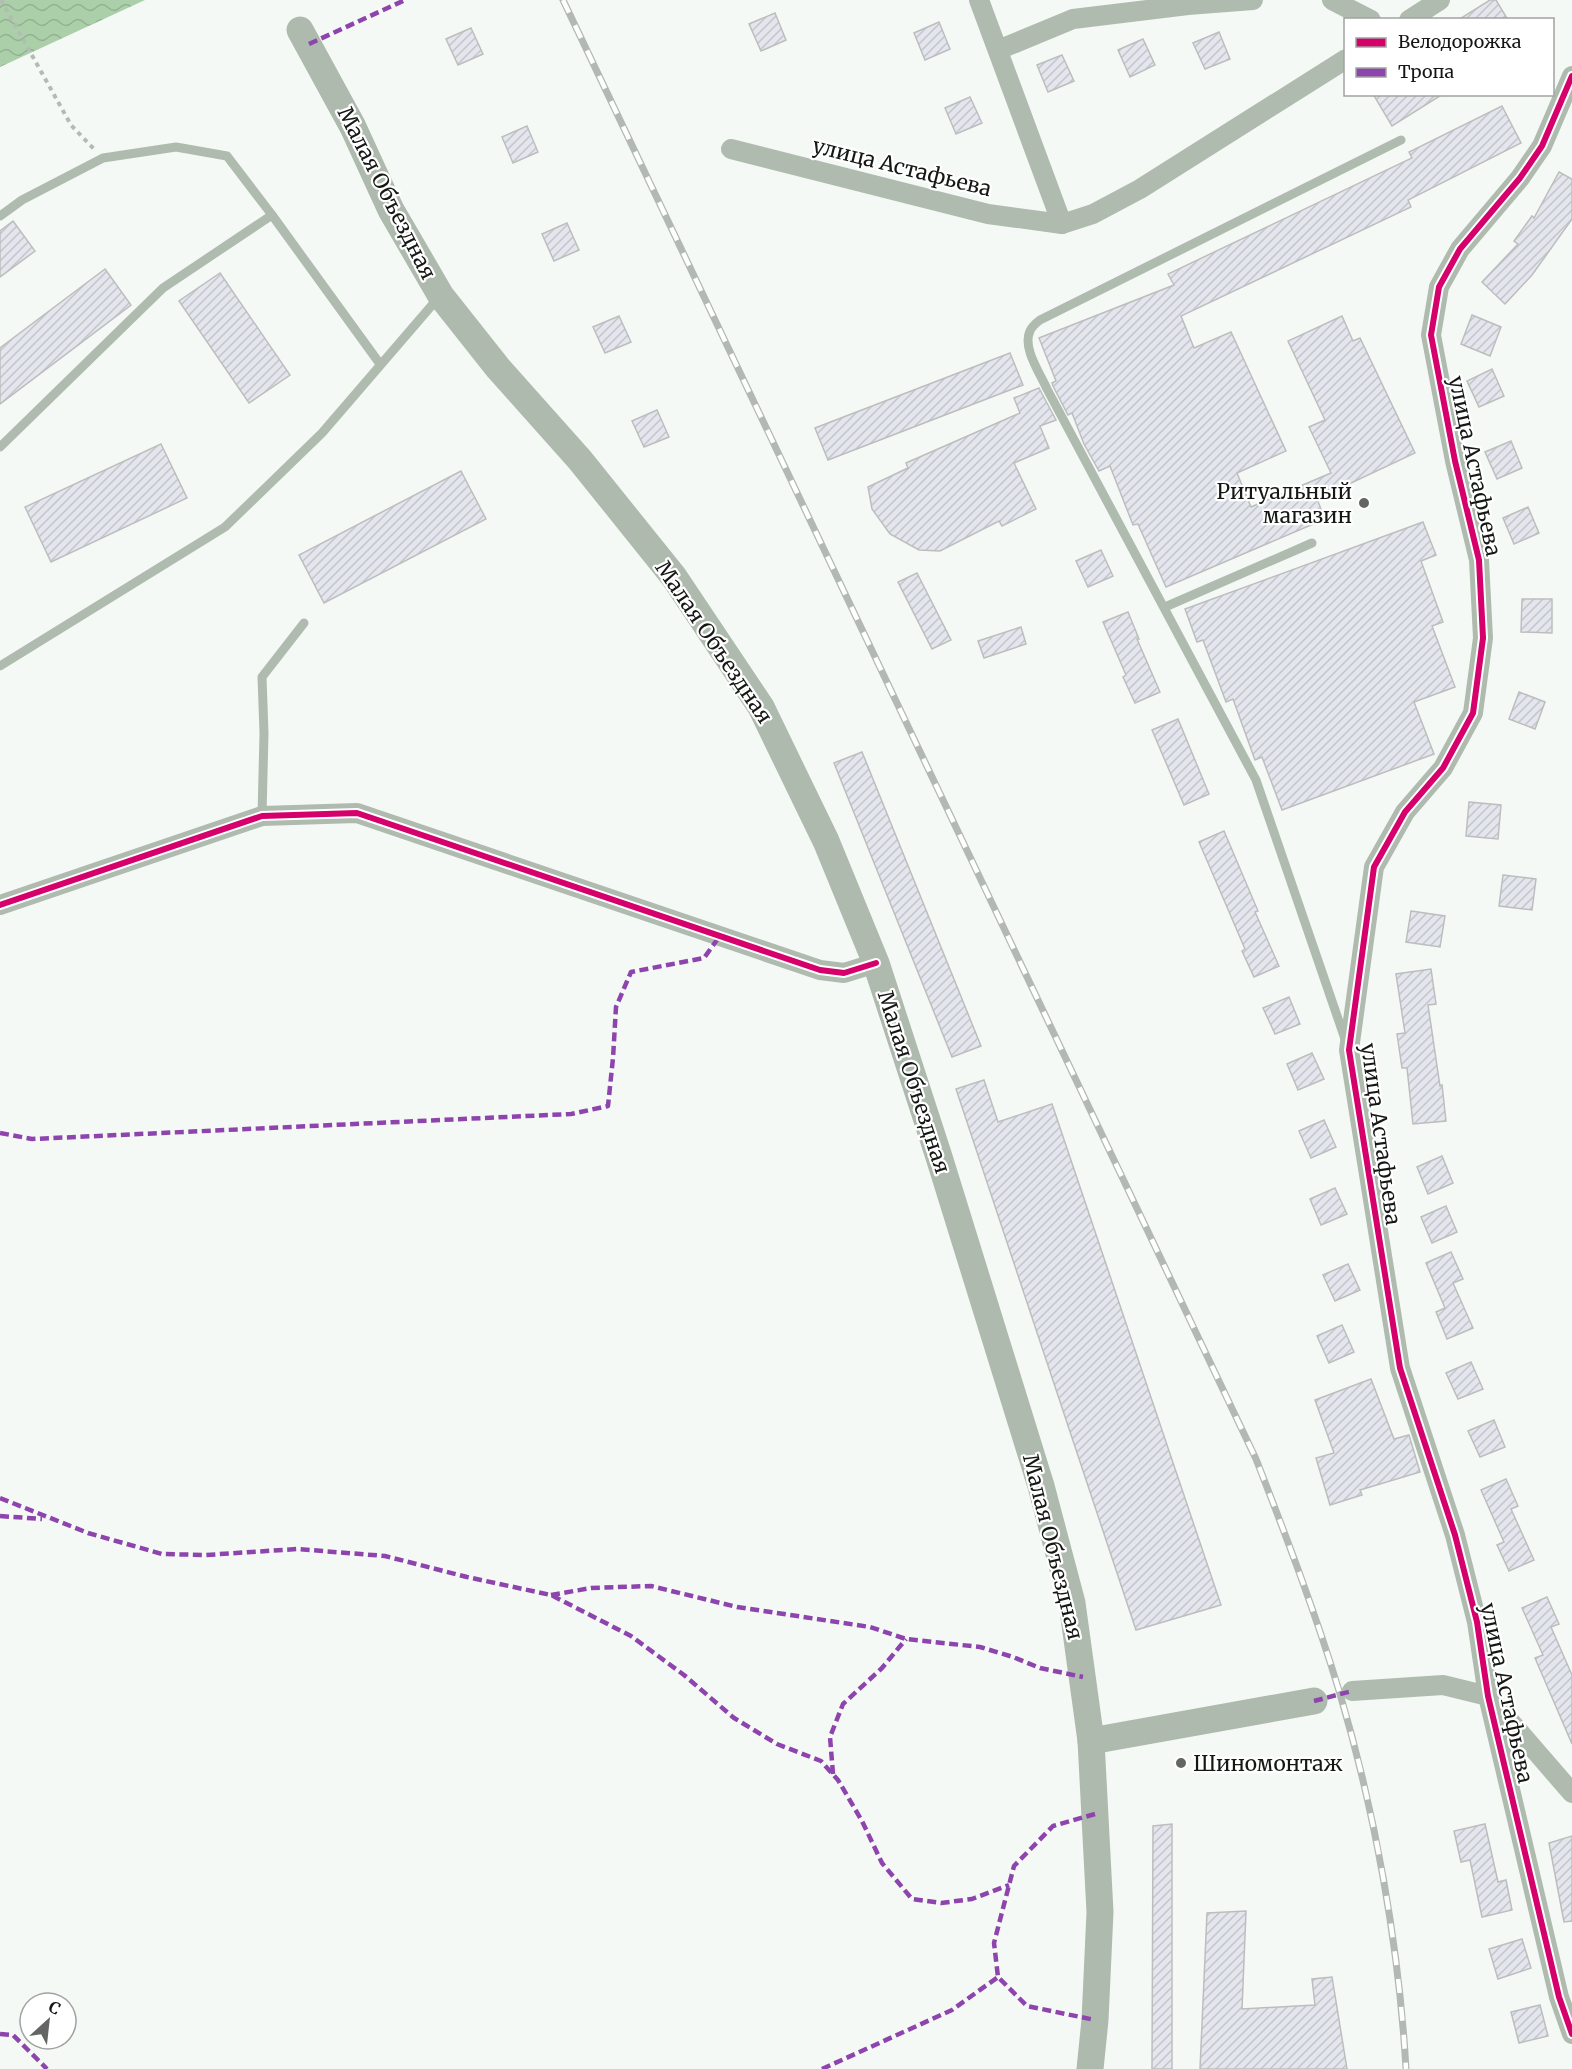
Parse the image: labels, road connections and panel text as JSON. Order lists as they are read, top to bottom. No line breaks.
{"streets":{"main road":["Малая Объездная"],"street":["улица Астафьева"]},"places":["Ритуальный магазин","Шиномонтаж"],"legend":["Велодорожка","Тропа"],"north":"top right"}
